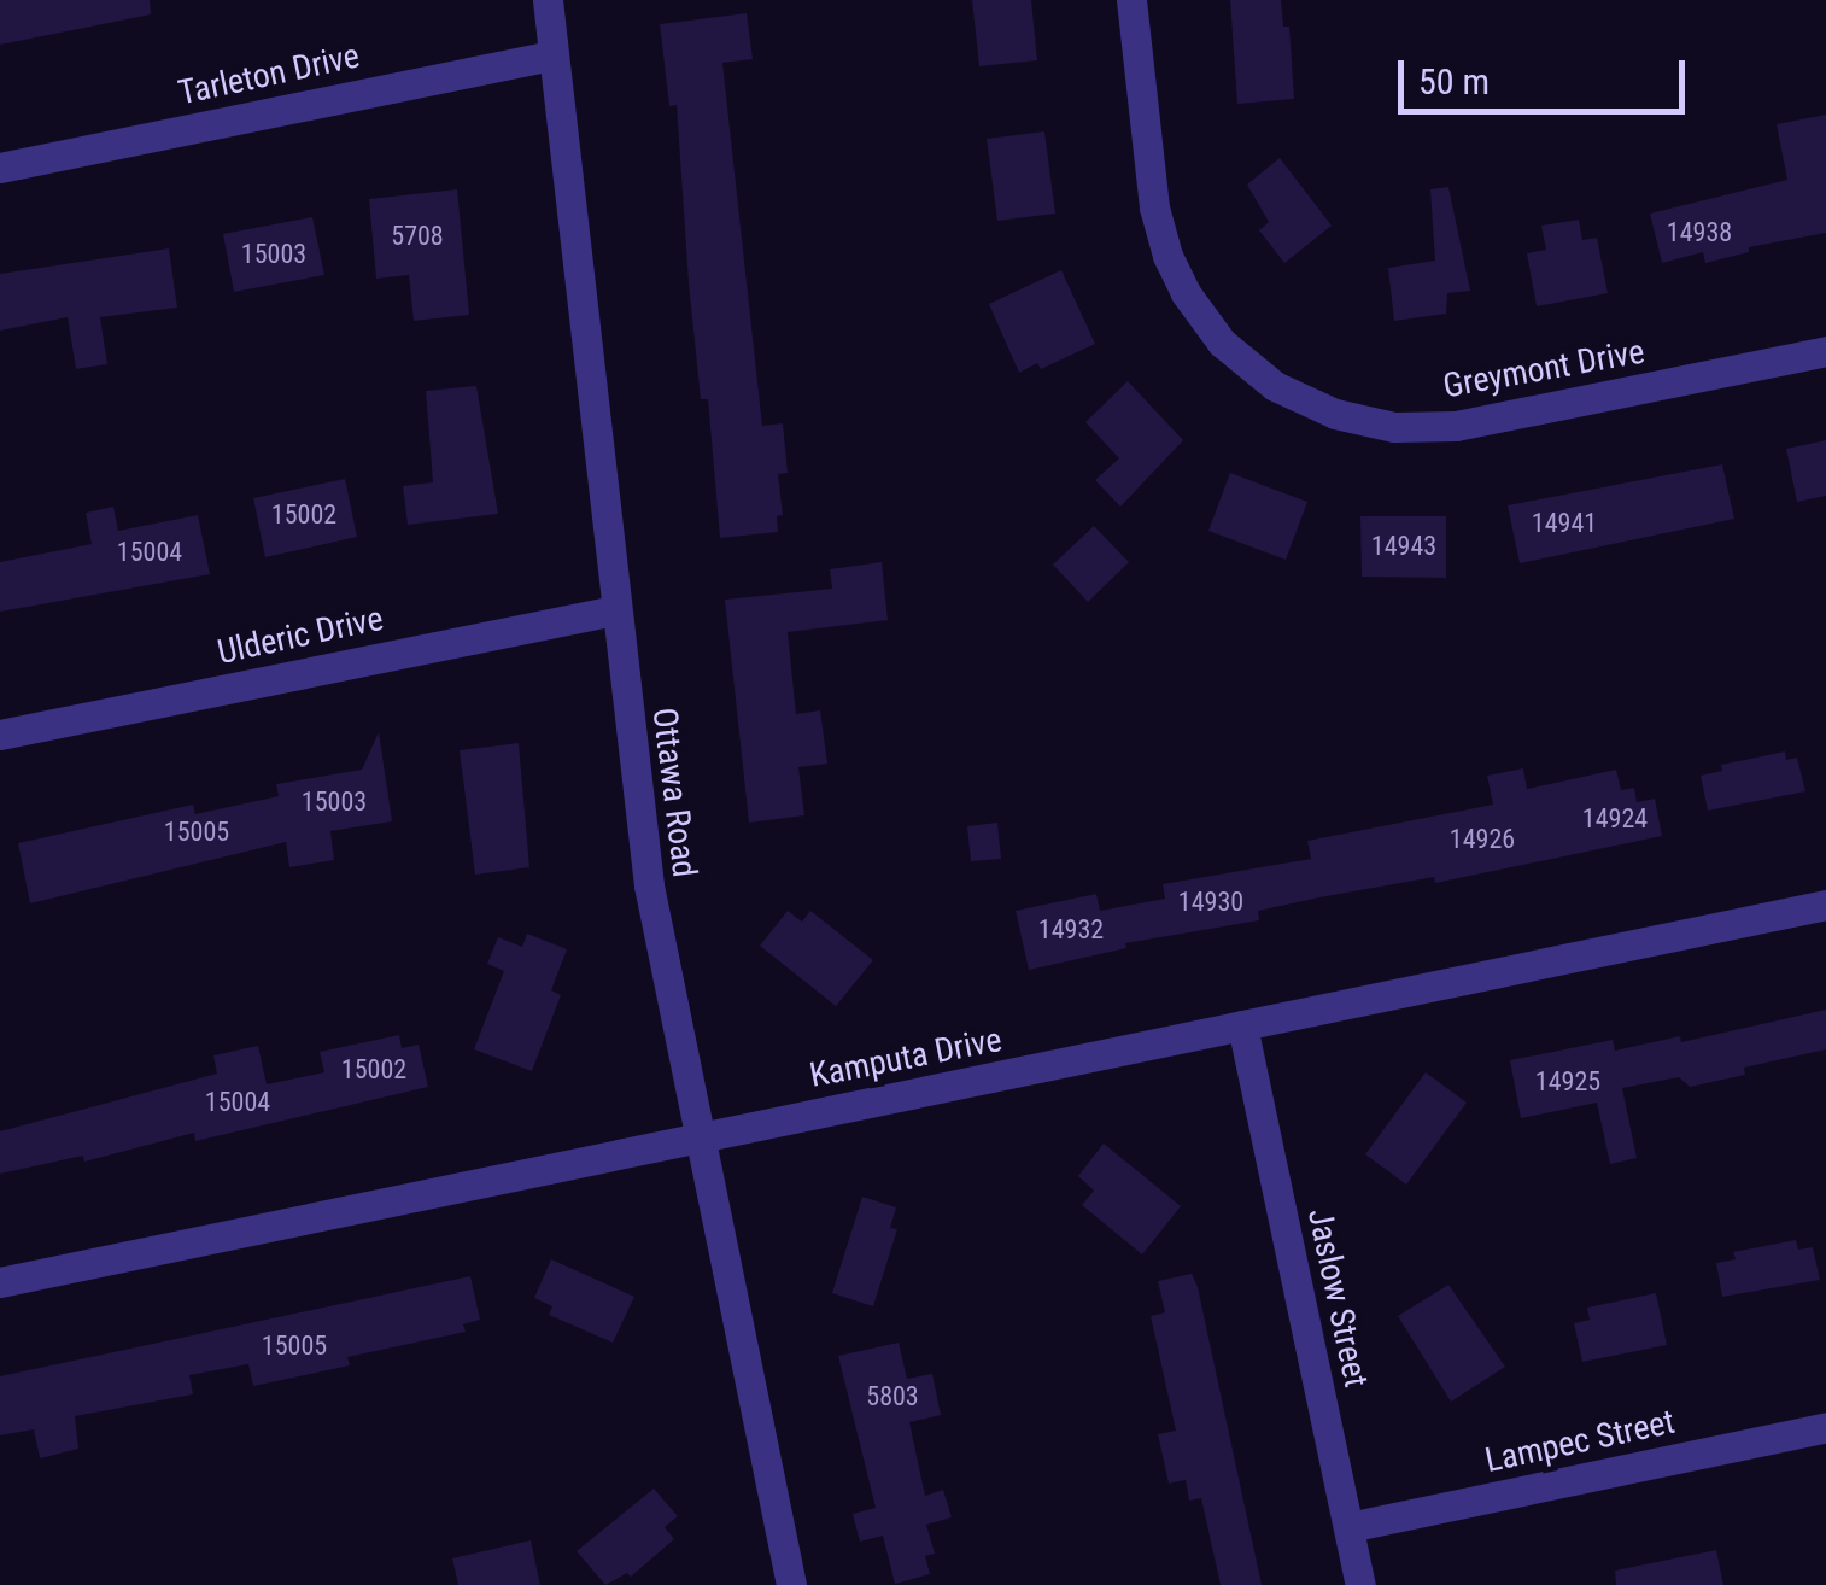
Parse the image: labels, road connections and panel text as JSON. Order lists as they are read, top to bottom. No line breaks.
{"streets":{"street":["Tarleton Drive","Greymont Drive","Ulderic Drive","Ottawa Road","Kamputa Drive","Jaslow Street","Lampec Street"]},"crossings":[["Tarleton Drive","Ottawa Road"],["Ulderic Drive","Ottawa Road"],["Ottawa Road","Kamputa Drive"],["Kamputa Drive","Jaslow Street"],["Jaslow Street","Lampec Street"]],"house_numbers":["14938","5708","15003","15002","14941","14943","15004","15003","14924","15005","14926","14930","14932","15002","14925","15004","15005","5803"],"scale_bar":"50 m"}
